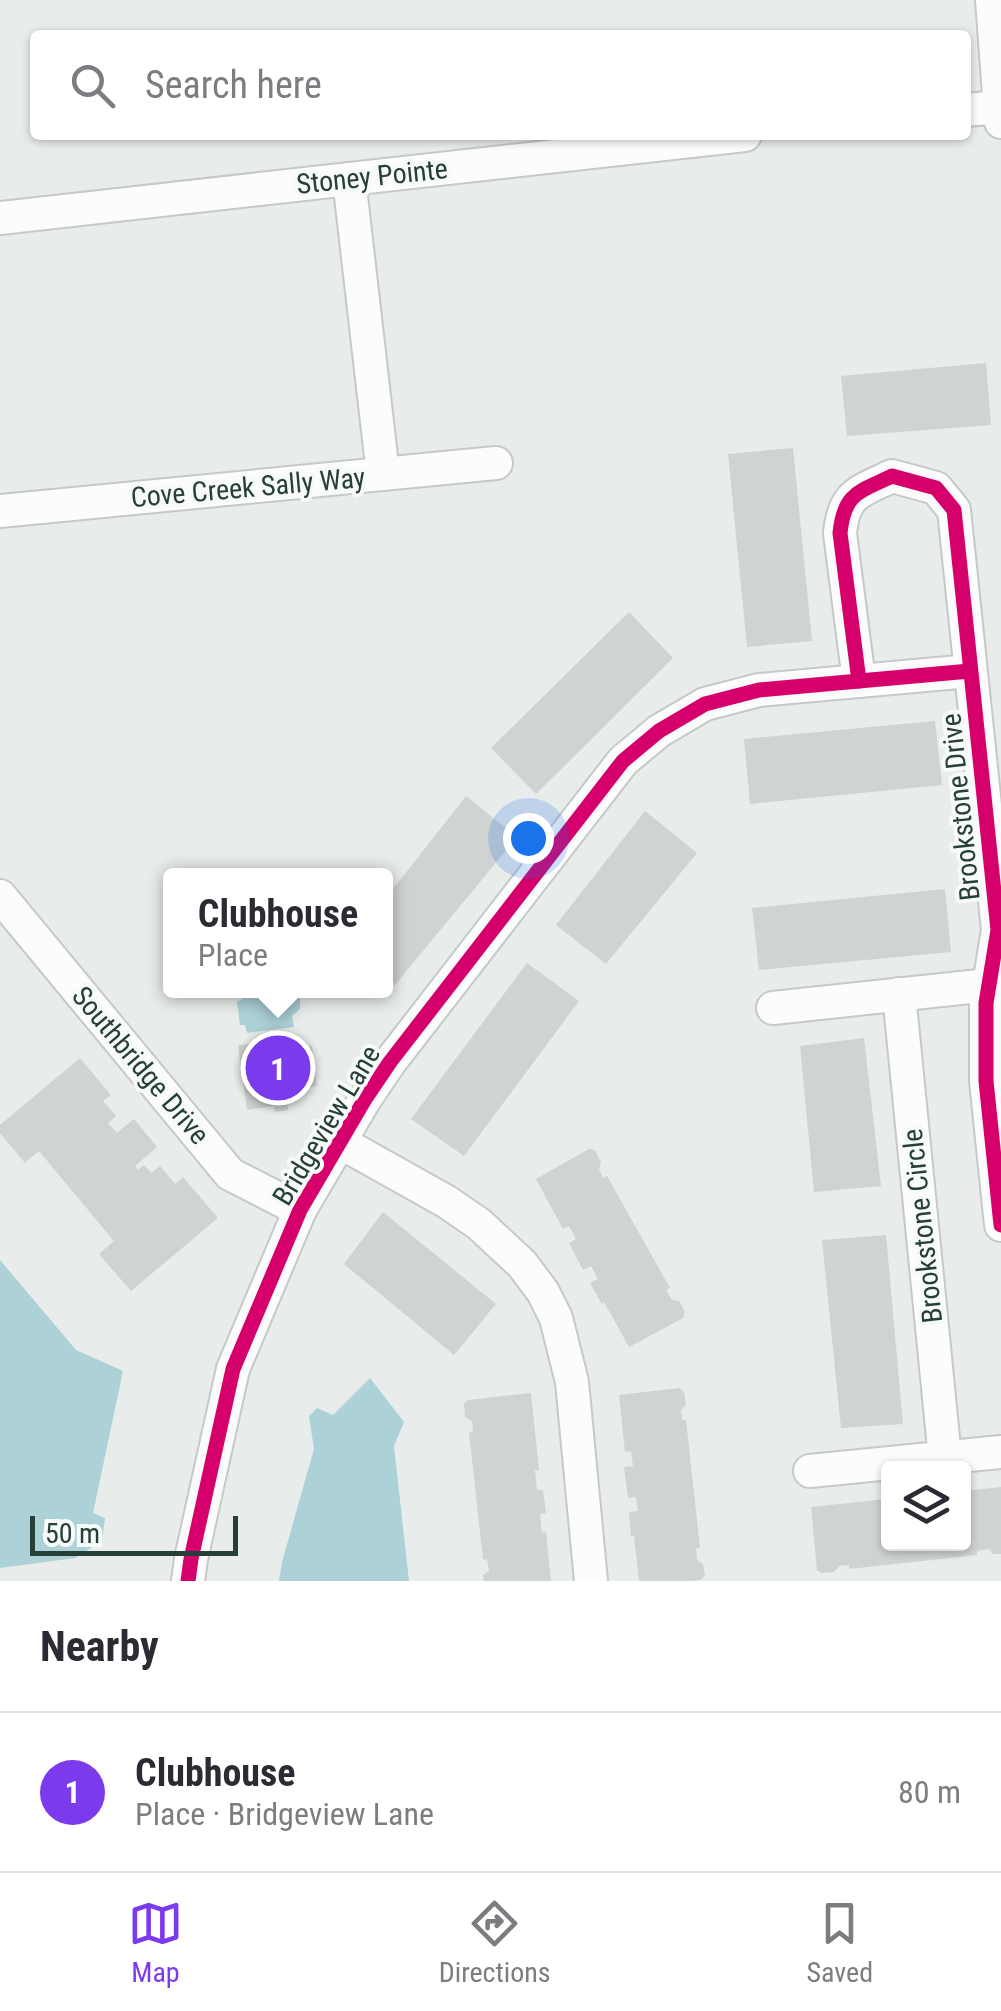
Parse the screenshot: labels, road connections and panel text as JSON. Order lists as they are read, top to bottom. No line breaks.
{"streets":{"street":["Stoney Pointe","Cove Creek Sally Way","Brookstone Drive","Southbridge Drive","Bridgeview Lane","Brookstone Circle"]},"crossings":[["Brookstone Drive","Bridgeview Lane"],["Southbridge Drive","Bridgeview Lane"]],"scale_bar":"50 m","page":{"search":"Search here","popup":["Clubhouse","Place"],"pins":"1","scale":"50 m","heading":"Nearby","list":[{"mark":"1","name":"Clubhouse","note":"Place · Bridgeview Lane","value":"80 m"}],"nav":["Map","Directions","Saved"]}}
